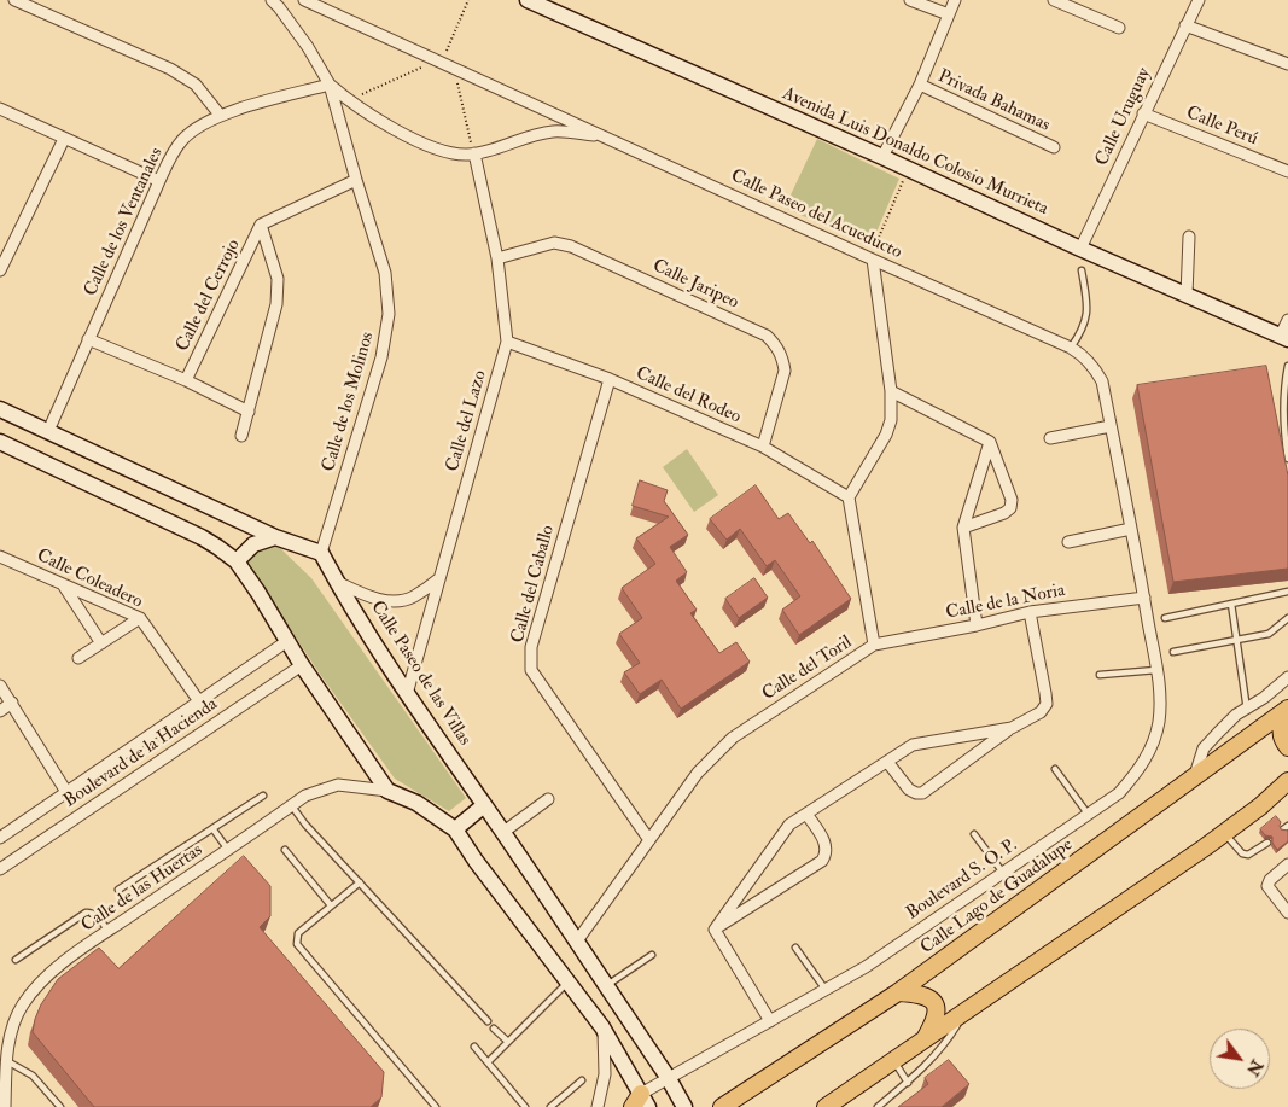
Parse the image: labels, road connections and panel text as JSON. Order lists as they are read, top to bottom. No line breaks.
{"streets":{"main road":["Calle Lago de Guadalupe"],"street":["Privada Bahamas","Calle Uruguay","Calle Perú","Avenida Luis Donaldo Colosio Murrieta","Calle Paseo del Acueducto","Calle de los Ventanales","Calle Jaripeo","Calle del Cerrojo","Calle del Rodeo","Calle de los Molinos","Calle del Lazo","Calle Coleadero","Calle del Caballo","Calle de la Noria","Calle del Toril","Calle Paseo de las Villas","Boulevard de la Hacienda","Boulevard S. O. P.","Calle de las Huertas"]},"crossings":[["Calle Uruguay","Calle Perú"],["Calle Uruguay","Avenida Luis Donaldo Colosio Murrieta"],["Calle Paseo del Acueducto","Calle de los Molinos"],["Calle Paseo del Acueducto","Calle de la Noria"],["Calle Paseo del Acueducto","Boulevard S. O. P."],["Calle de los Ventanales","Calle del Cerrojo"],["Calle de los Ventanales","Calle de los Molinos"],["Calle Jaripeo","Calle del Rodeo"],["Calle Jaripeo","Calle del Lazo"],["Calle del Cerrojo","Calle de los Molinos"],["Calle del Rodeo","Calle del Lazo"],["Calle del Rodeo","Calle del Caballo"],["Calle del Rodeo","Calle del Toril"],["Calle de los Molinos","Calle del Lazo"],["Calle de los Molinos","Calle Paseo de las Villas"],["Calle del Lazo","Calle Paseo de las Villas"],["Calle Coleadero","Boulevard de la Hacienda"],["Calle del Caballo","Calle del Toril"],["Calle de la Noria","Calle del Toril"],["Calle de la Noria","Boulevard S. O. P."],["Calle del Toril","Calle Paseo de las Villas"],["Calle Paseo de las Villas","Boulevard S. O. P."]],"north":"bottom right"}
